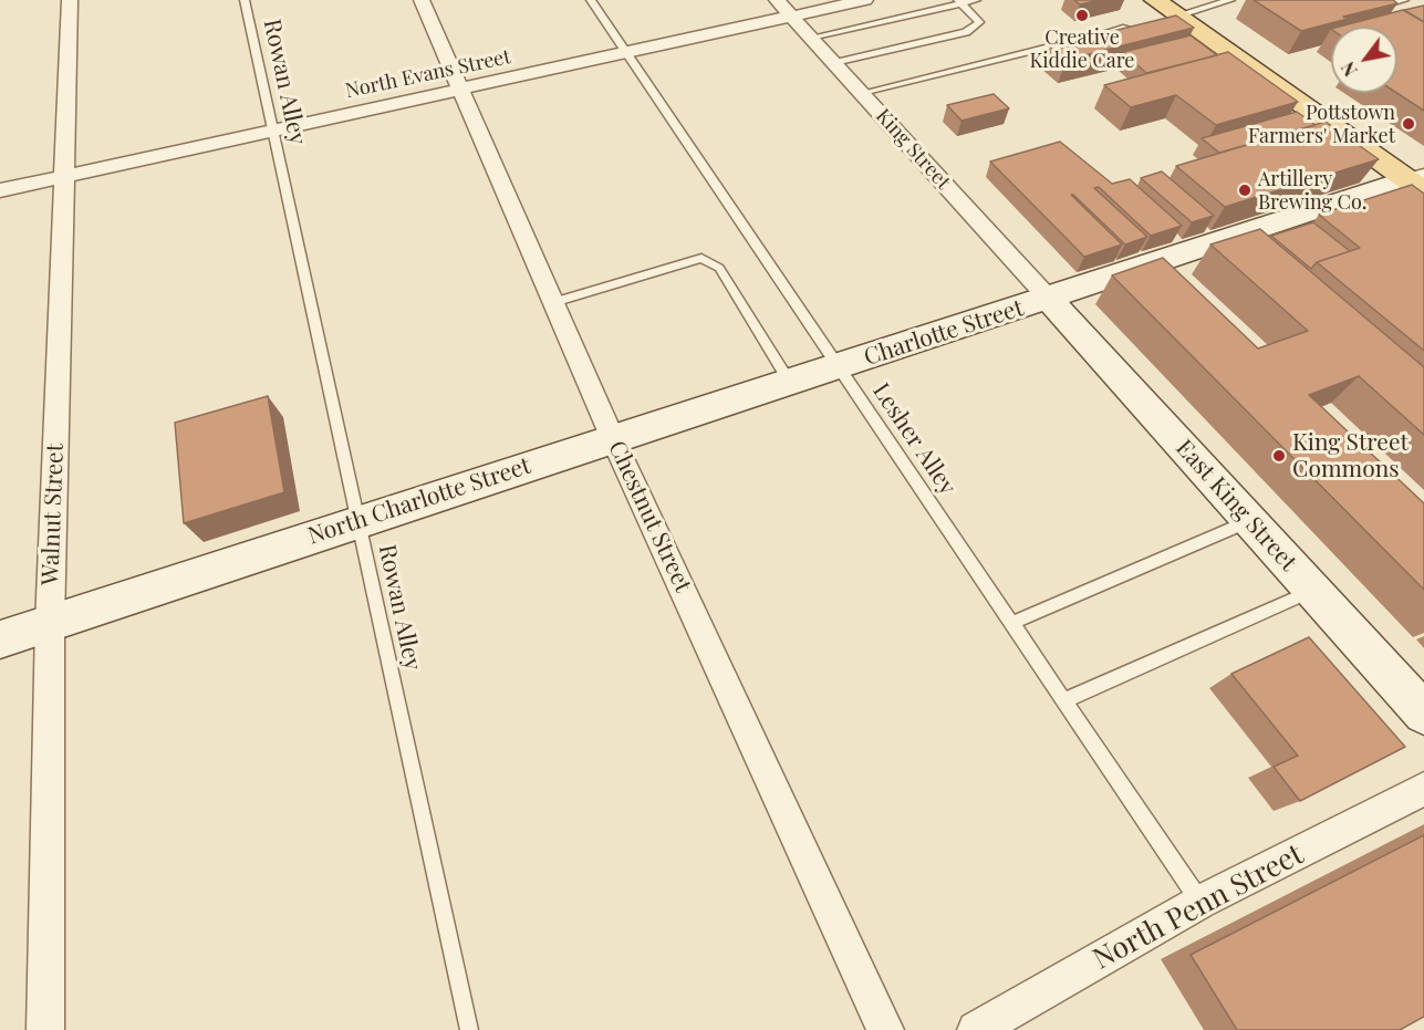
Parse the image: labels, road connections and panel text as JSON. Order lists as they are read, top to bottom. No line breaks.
{"streets":{"main road":["Charlotte Street","North Charlotte Street","East King Street"],"street":["North Evans Street","King Street","Walnut Street","Chestnut Street","North Penn Street"],"lane":["Rowan Alley","Lesher Alley"]},"crossings":[["North Evans Street","Rowan Alley"],["North Evans Street","King Street"],["North Evans Street","Lesher Alley"],["North Evans Street","Walnut Street"],["North Evans Street","Chestnut Street"],["Rowan Alley","North Charlotte Street"],["King Street","Charlotte Street"],["King Street","East King Street"],["Charlotte Street","Lesher Alley"],["Charlotte Street","North Charlotte Street"],["Charlotte Street","East King Street"],["Lesher Alley","North Charlotte Street"],["Lesher Alley","North Penn Street"],["North Charlotte Street","Walnut Street"],["North Charlotte Street","Chestnut Street"]],"places":["Creative Kiddie Care","Pottstown Farmers' Market","Artillery Brewing Co.","King Street Commons"],"north":"bottom left"}
